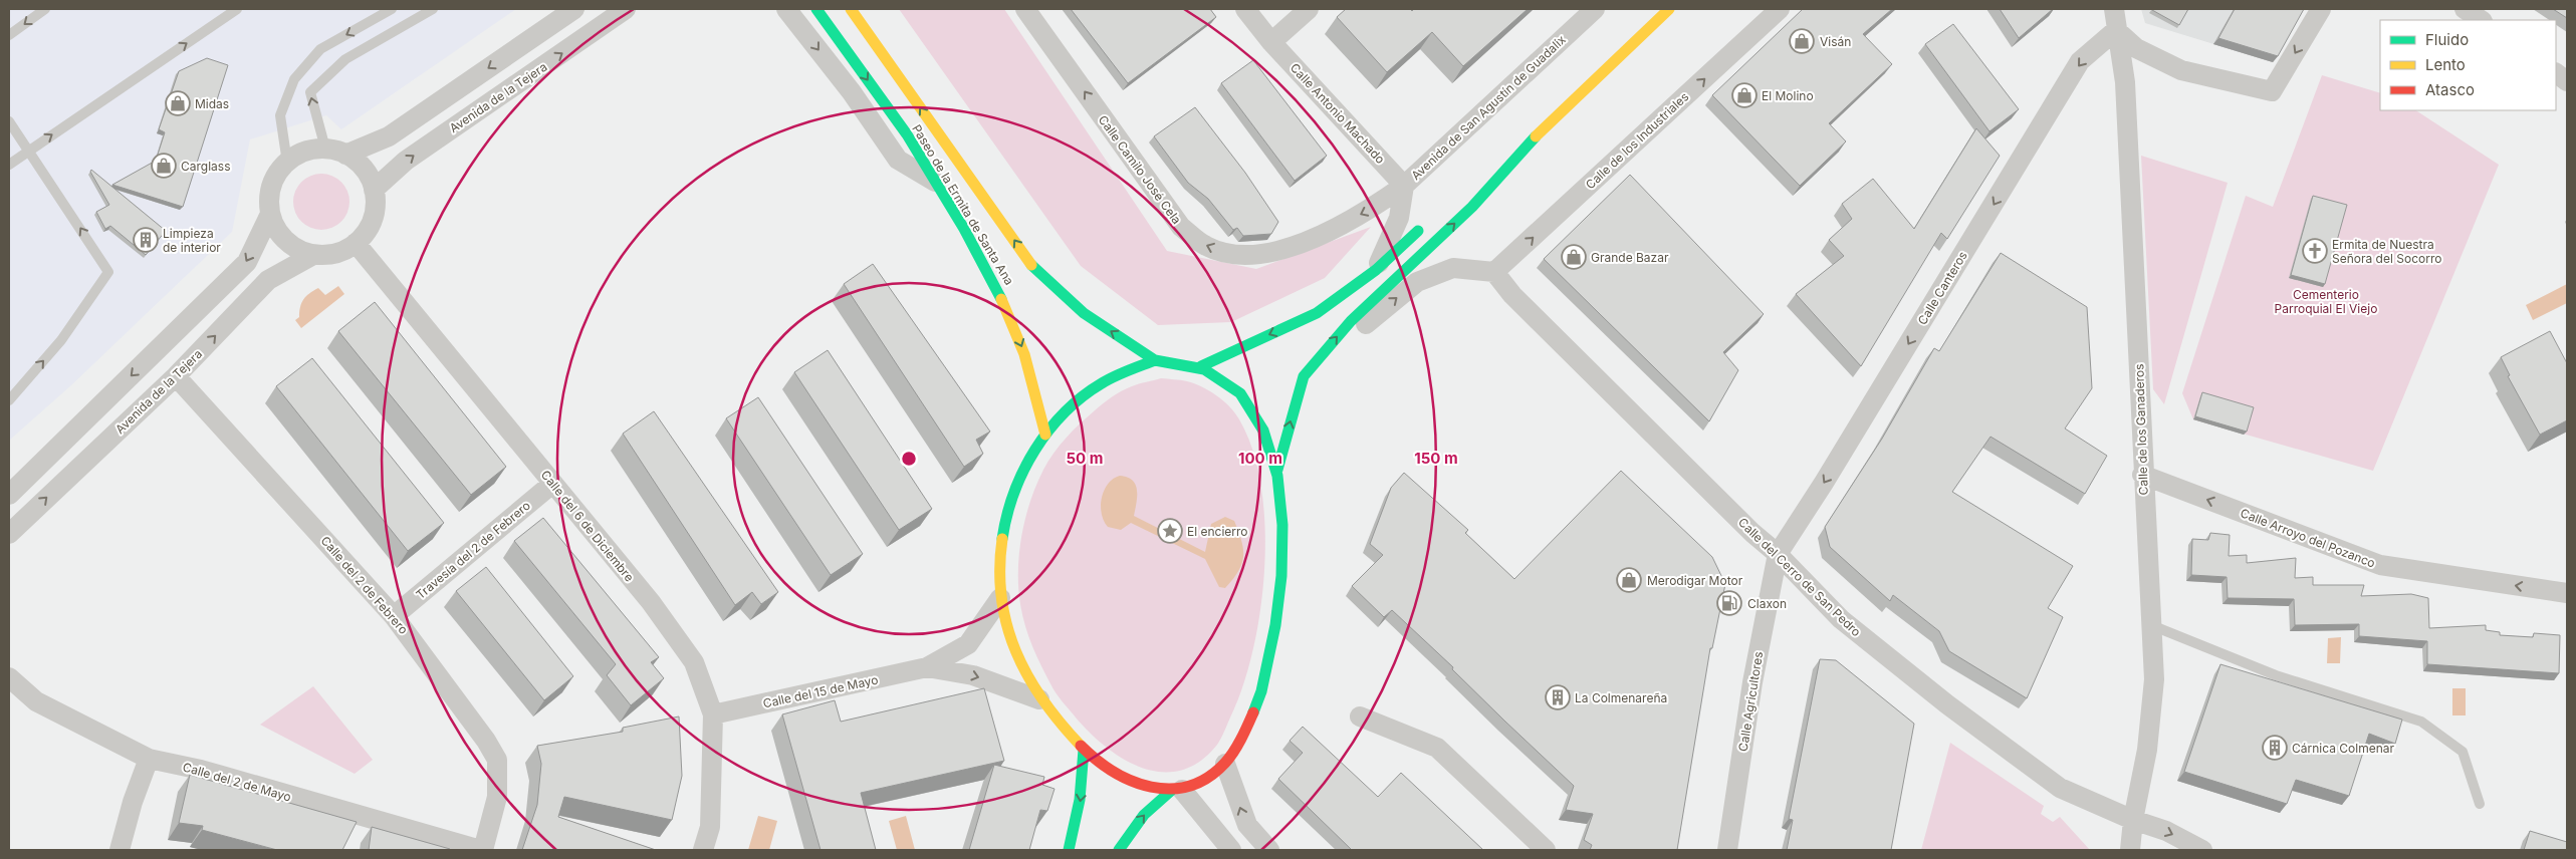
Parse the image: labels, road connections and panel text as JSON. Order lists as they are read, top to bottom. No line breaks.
{"streets":{"main road":["Paseo de la Ermita de Santa Ana"],"street":["Avenida de la Tejera","Avenida de San Agustín de Guadalix","Calle Antonio Machado","Calle de los Industriales","Calle Camilo José Cela","Calle Canteros","Calle de los Ganaderos","Calle del 6 de Diciembre","Calle Arroyo del Pozanco","Travesía del 2 de Febrero","Calle del Cerro de San Pedro","Calle del 2 de Febrero","Calle del 15 de Mayo","Calle Agricultores","Calle del 2 de Mayo"]},"crossings":[["Avenida de la Tejera","Calle del 6 de Diciembre"],["Avenida de la Tejera","Calle del 2 de Febrero"],["Avenida de San Agustín de Guadalix","Calle Antonio Machado"],["Avenida de San Agustín de Guadalix","Calle Camilo José Cela"],["Calle Antonio Machado","Calle Camilo José Cela"],["Calle de los Industriales","Calle del Cerro de San Pedro"],["Calle Canteros","Calle de los Ganaderos"],["Calle Canteros","Calle del Cerro de San Pedro"],["Calle Canteros","Calle Agricultores"],["Calle de los Ganaderos","Calle Arroyo del Pozanco"],["Calle de los Ganaderos","Calle del Cerro de San Pedro"],["Calle del 6 de Diciembre","Travesía del 2 de Febrero"],["Calle del 6 de Diciembre","Calle del 15 de Mayo"],["Travesía del 2 de Febrero","Calle del 2 de Febrero"],["Calle del Cerro de San Pedro","Calle Agricultores"],["Calle del 2 de Febrero","Calle del 2 de Mayo"]],"one_way":["Calle de los Industriales","Calle Camilo José Cela","Calle Canteros","Calle Arroyo del Pozanco"],"parks":["Cementerio Parroquial El Viejo"],"places":{"shop":["Visán","El Molino","Midas","Carglass","Grande Bazar","Merodigar Motor"],"building":["Limpieza de interior","La Colmenareña","Cárnica Colmenar"],"church":["Ermita de Nuestra Señora del Socorro"],"place":["El encierro"],"fuel station":["Claxon"]},"legend":["Fluido","Lento","Atasco"],"rings":["50 m","100 m","150 m"]}
